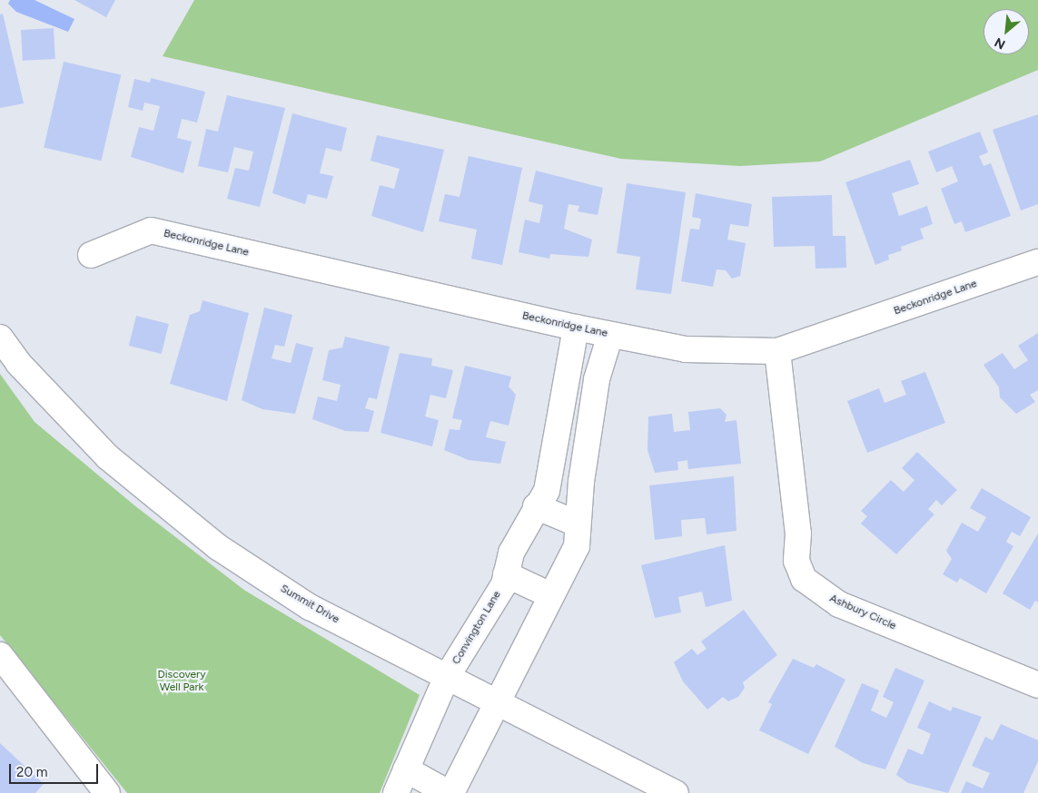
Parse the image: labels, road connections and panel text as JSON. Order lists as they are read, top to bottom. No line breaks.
{"streets":{"street":["Beckonridge Lane","Summit Drive","Ashbury Circle","Convington Lane"]},"crossings":[["Beckonridge Lane","Ashbury Circle"],["Beckonridge Lane","Convington Lane"],["Summit Drive","Convington Lane"]],"parks":["Discovery Well Park"],"scale_bar":"20 m","north":"bottom left"}
